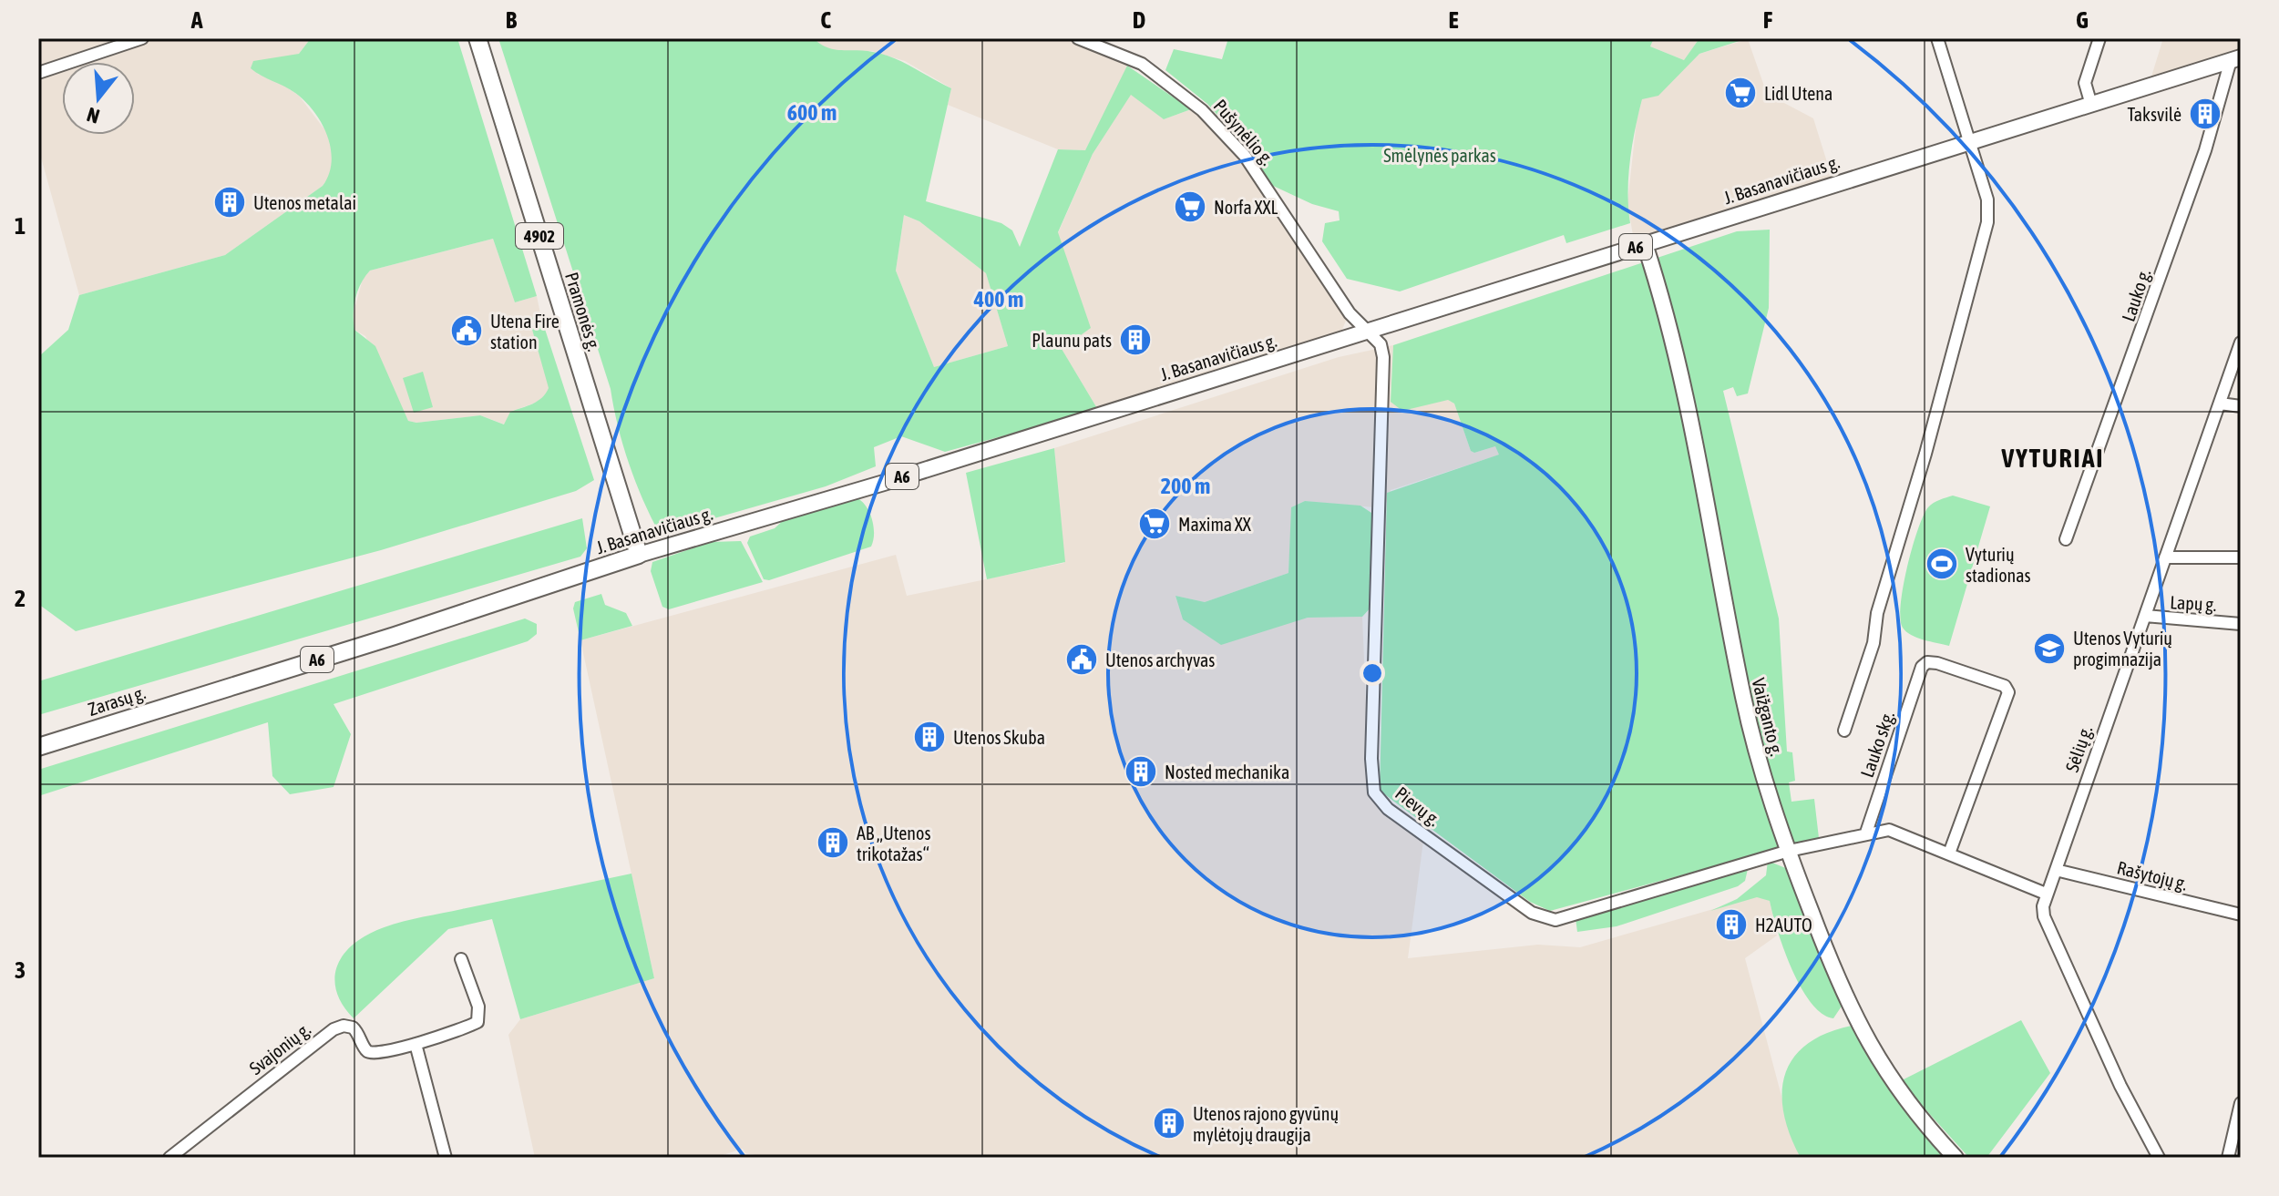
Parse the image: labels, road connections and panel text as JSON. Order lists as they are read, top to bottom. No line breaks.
{"streets":{"highway":["J. Basanavičiaus g.","4902","A6","Pramonės g.","Zarasų g."],"main road":["Vaižganto g."],"street":["Pušynėlio g.","Lauko g.","Lapų g.","Lauko skg.","Sėlių g.","Pievų g.","Rašytojų g.","Svajonių g."]},"crossings":[["Pušynėlio g.","J. Basanavičiaus g."],["Pušynėlio g.","Pievų g."],["J. Basanavičiaus g.","Lauko g."],["J. Basanavičiaus g.","Pramonės g."],["J. Basanavičiaus g.","Zarasų g."],["J. Basanavičiaus g.","Vaižganto g."],["J. Basanavičiaus g.","Pievų g."],["Lapų g.","Sėlių g."],["Vaižganto g.","Pievų g."],["Sėlių g.","Rašytojų g."]],"districts":["VYTURIAI"],"parks":["Smėlynės parkas"],"places":{"supermarket":["Lidl Utena","Norfa XXL","Maxima XX"],"building":["Taksvilė","Utenos metalai","Plaunu pats","Utenos Skuba","Nosted mechanika","AB „Utenos trikotažas“","H2AUTO","Utenos rajono gyvūnų mylėtojų draugija"],"public building":["Utena Fire station","Utenos archyvas"],"sports":["Vyturių stadionas"],"school or university":["Utenos Vyturių progimnazija"]},"north":"bottom","grid":{"columns":["A","B","C","D","E","F","G"],"rows":["1","2","3"]},"rings":["600 m","400 m","200 m"]}
